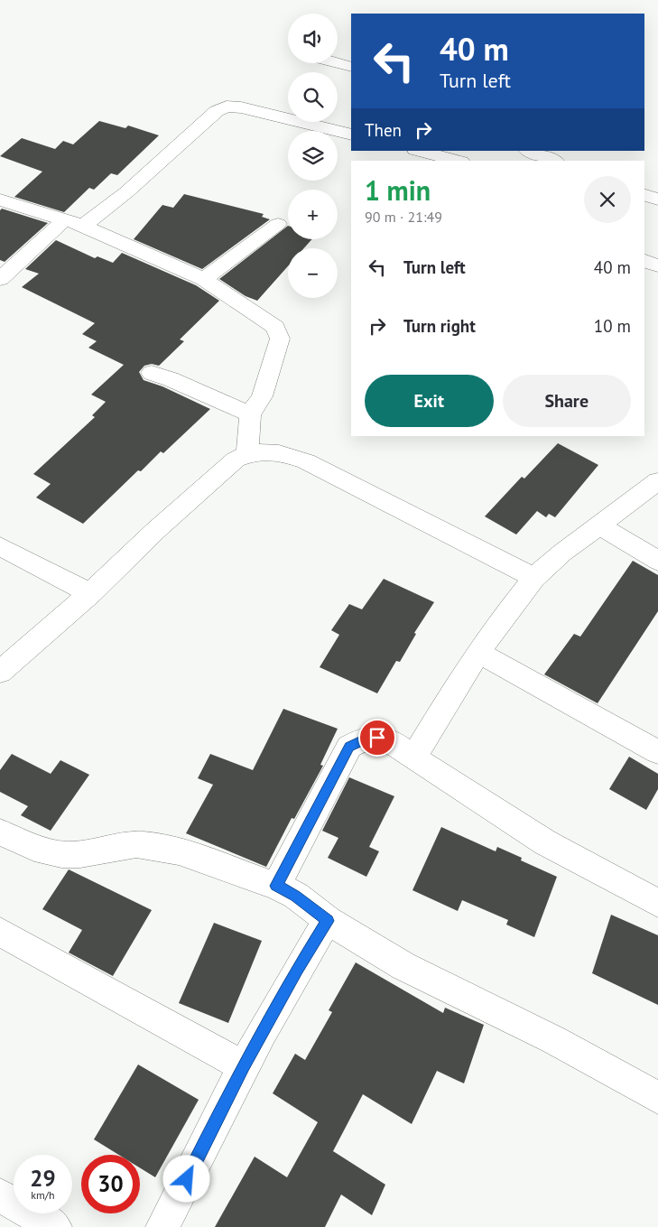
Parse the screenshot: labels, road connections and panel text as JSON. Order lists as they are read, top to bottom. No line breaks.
{"page":{"map_buttons":["+","−"],"turn":["40 m","Turn left"],"then":"Then","heading":["1 min","90 m · 21:49"],"list":[{"name":"Turn left","value":"40 m"},{"name":"Turn right","value":"10 m"}],"buttons":["Exit","Share"],"speed":"29 km/h","limit":"30"}}
